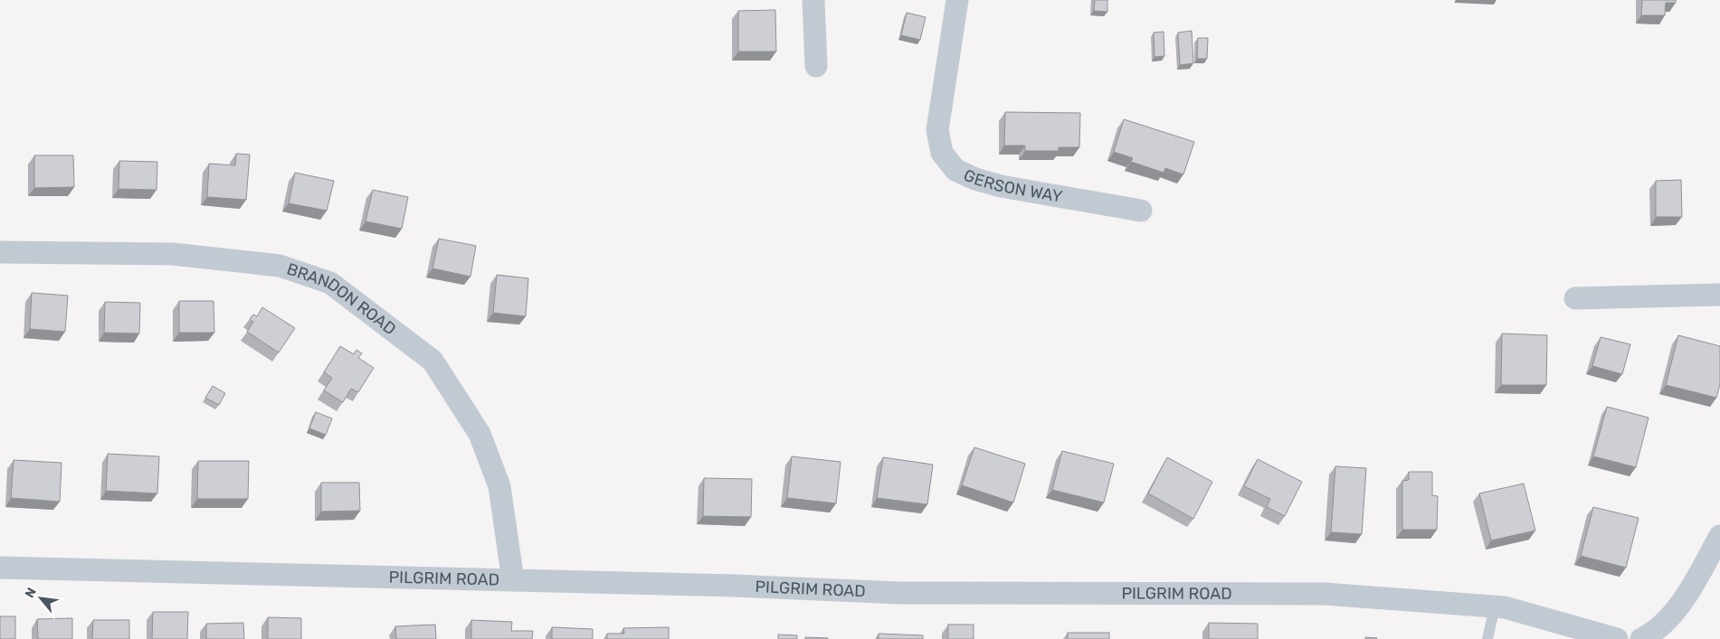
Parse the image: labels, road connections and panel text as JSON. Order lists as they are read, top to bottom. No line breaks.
{"streets":{"street":["GERSON WAY","BRANDON ROAD","PILGRIM ROAD"]},"crossings":[["BRANDON ROAD","PILGRIM ROAD"]],"north":"top left"}
